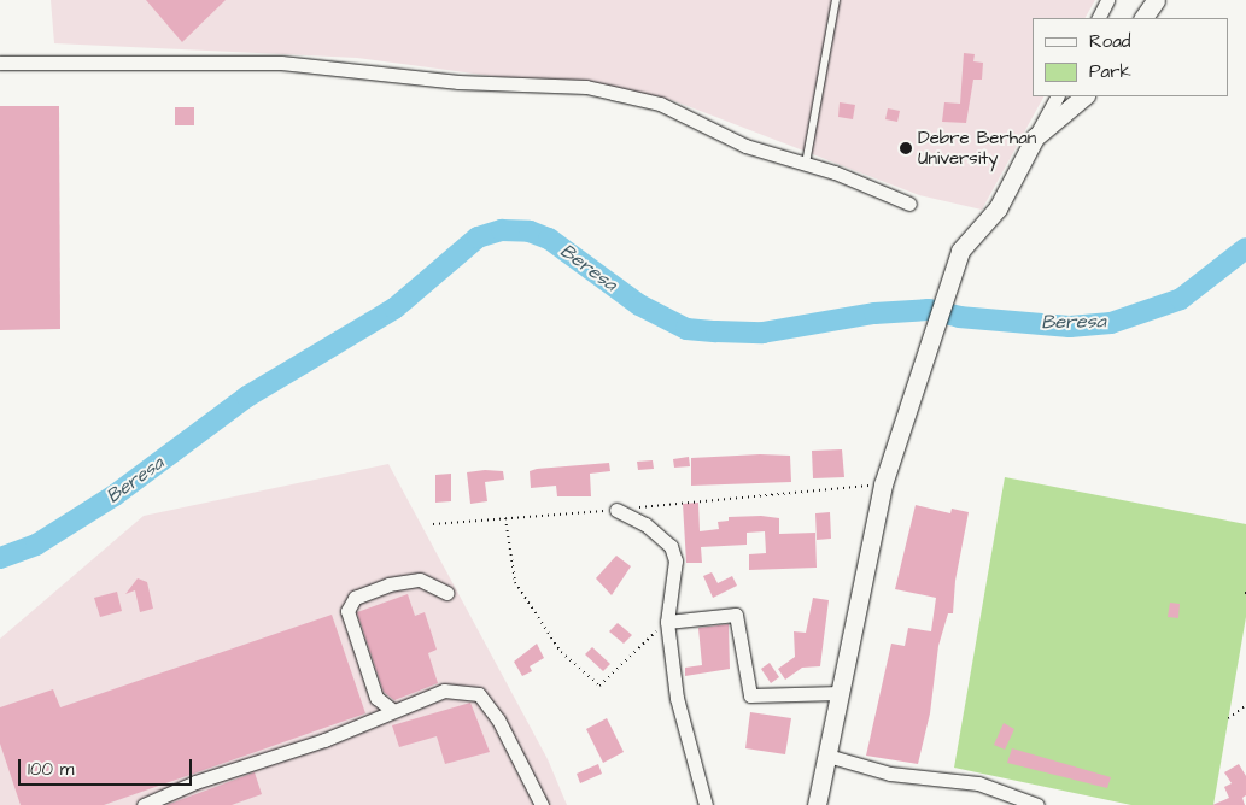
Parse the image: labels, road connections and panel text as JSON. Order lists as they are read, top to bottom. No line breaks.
{"water":["Beresa"],"places":["Debre Berhan University"],"legend":["Road","Park"],"scale_bar":"100 m"}
